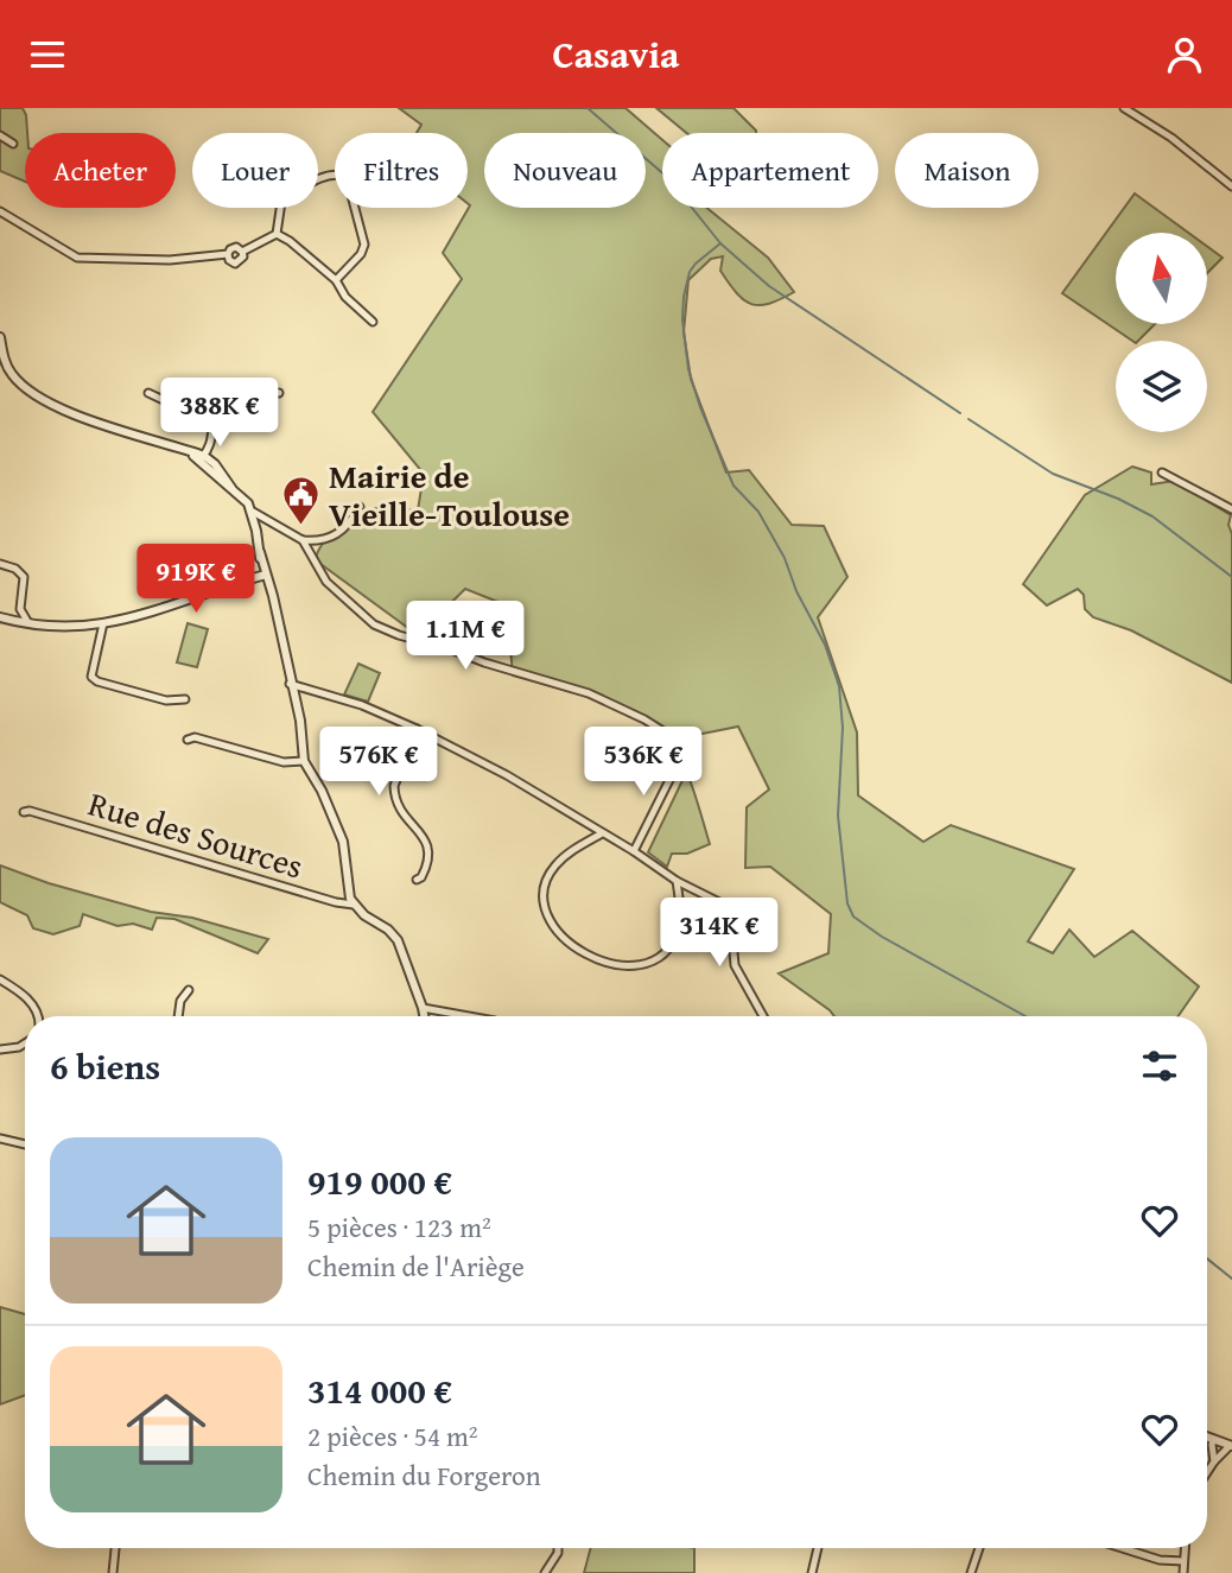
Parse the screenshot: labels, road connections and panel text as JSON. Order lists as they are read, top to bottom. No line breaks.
{"streets":{"street":["Rue des Sources"]},"places":{"public building":["Mairie de Vieille-Toulouse"]},"north":"top","page":{"header":"Casavia","chip":["Acheter","Louer","Filtres","Nouveau","Appartement","Maison"],"price":["388K €","919K €","1.1M €","576K €","536K €","314K €"],"heading":"6 biens","list":[{"name":"919 000 €","note":"5 pièces · 123 m² · Chemin de l'Ariège"},{"name":"314 000 €","note":"2 pièces · 54 m² · Chemin du Forgeron"}]}}
